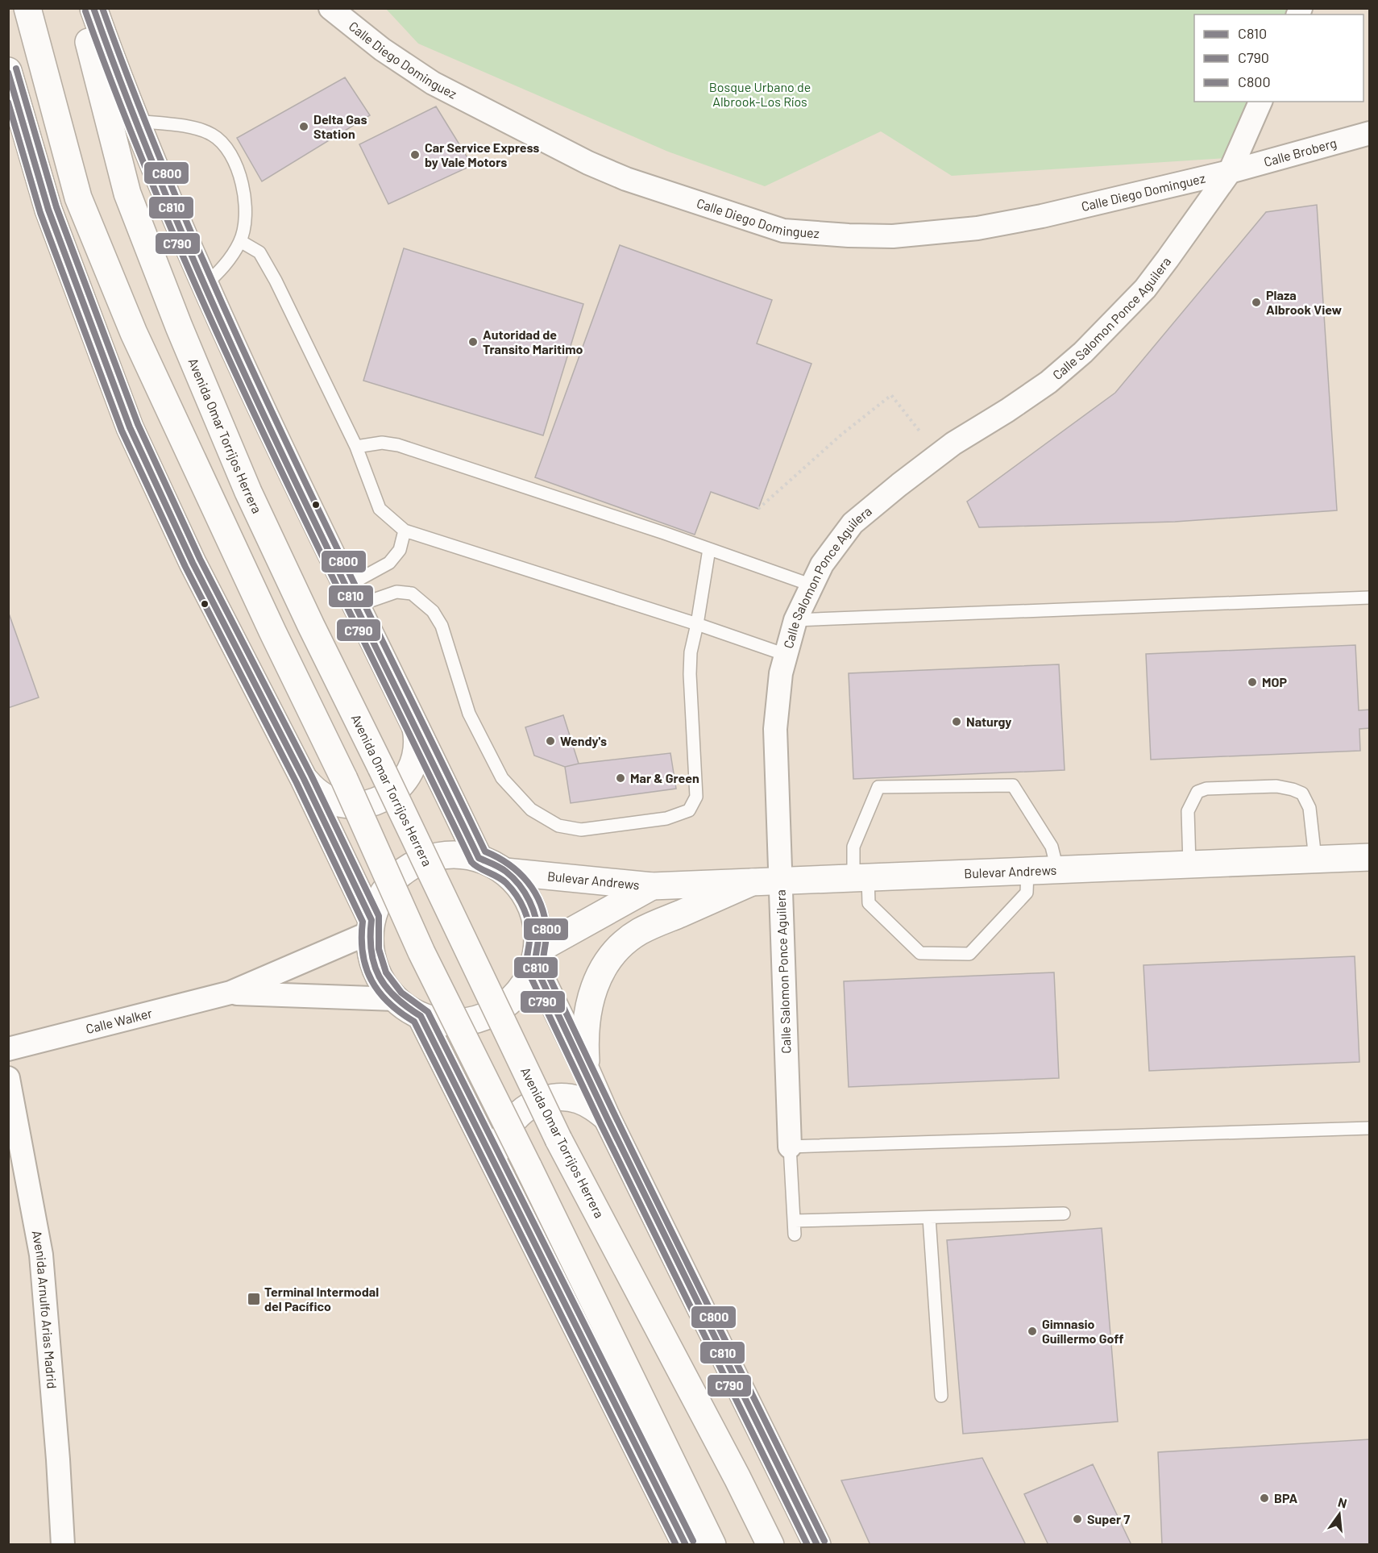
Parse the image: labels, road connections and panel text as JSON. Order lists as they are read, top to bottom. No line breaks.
{"streets":{"main road":["Avenida Omar Torrijos Herrera","Bulevar Andrews"],"street":["Calle Diego Dominguez","Calle Broberg","Calle Salomon Ponce Aguilera","Calle Walker","Avenida Arnulfo Arias Madrid"]},"crossings":[["Calle Diego Dominguez","Calle Broberg"],["Calle Diego Dominguez","Calle Salomon Ponce Aguilera"],["Calle Broberg","Calle Salomon Ponce Aguilera"],["Calle Salomon Ponce Aguilera","Bulevar Andrews"],["Bulevar Andrews","Calle Walker"]],"parks":["Bosque Urbano de Albrook-Los Ríos"],"places":{"other":["Delta Gas Station","Car Service Express by Vale Motors","Plaza Albrook View","Autoridad de Transito Maritimo","MOP","Naturgy","Wendy's","Mar & Green","Gimnasio Guillermo Goff","BPA","Super 7"],"transit":["Terminal Intermodal del Pacífico"]},"lines":["transit line C810","transit line C800","transit line C790"],"legend":["C810","C790","C800"],"north":"top"}
